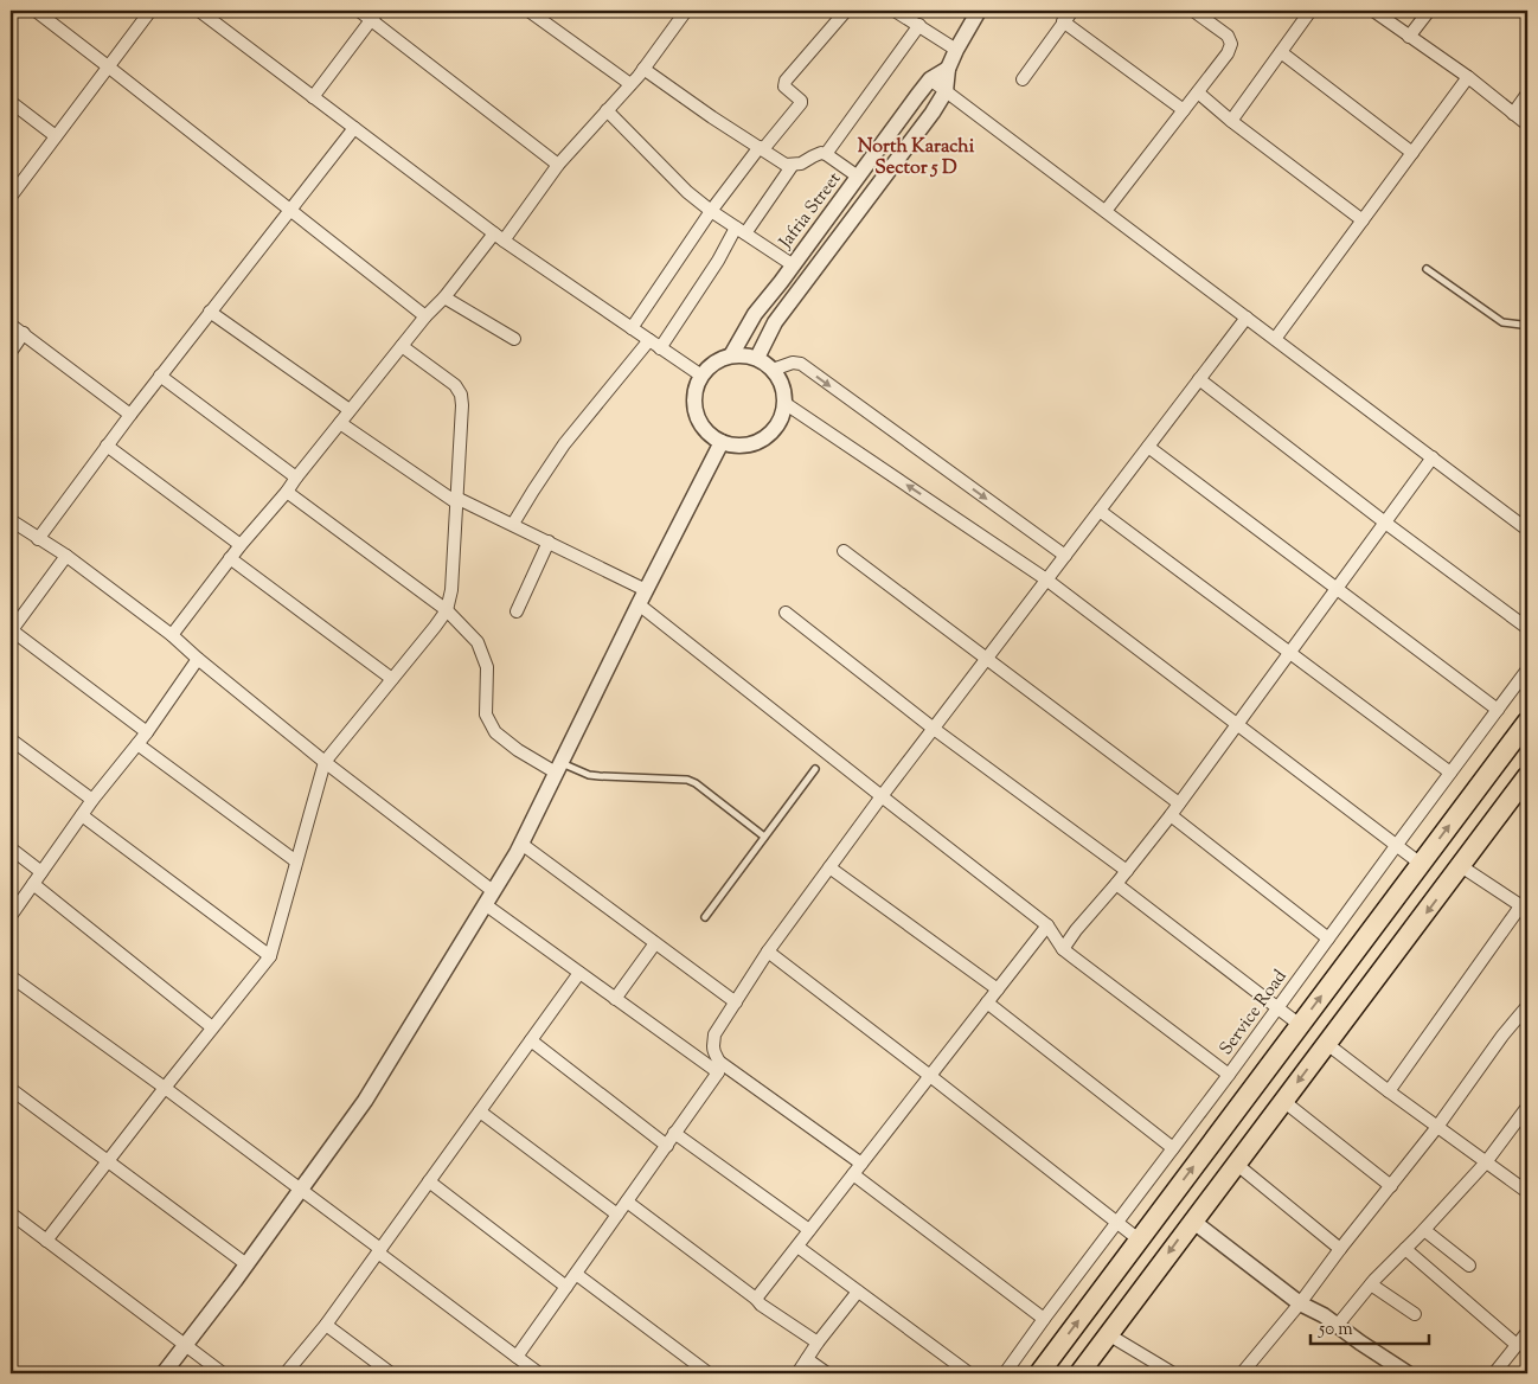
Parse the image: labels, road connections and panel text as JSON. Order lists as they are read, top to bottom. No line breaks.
{"streets":{"street":["Jafria Street","Service Road"]},"districts":["North Karachi Sector 5 D"],"scale_bar":"50 m"}
